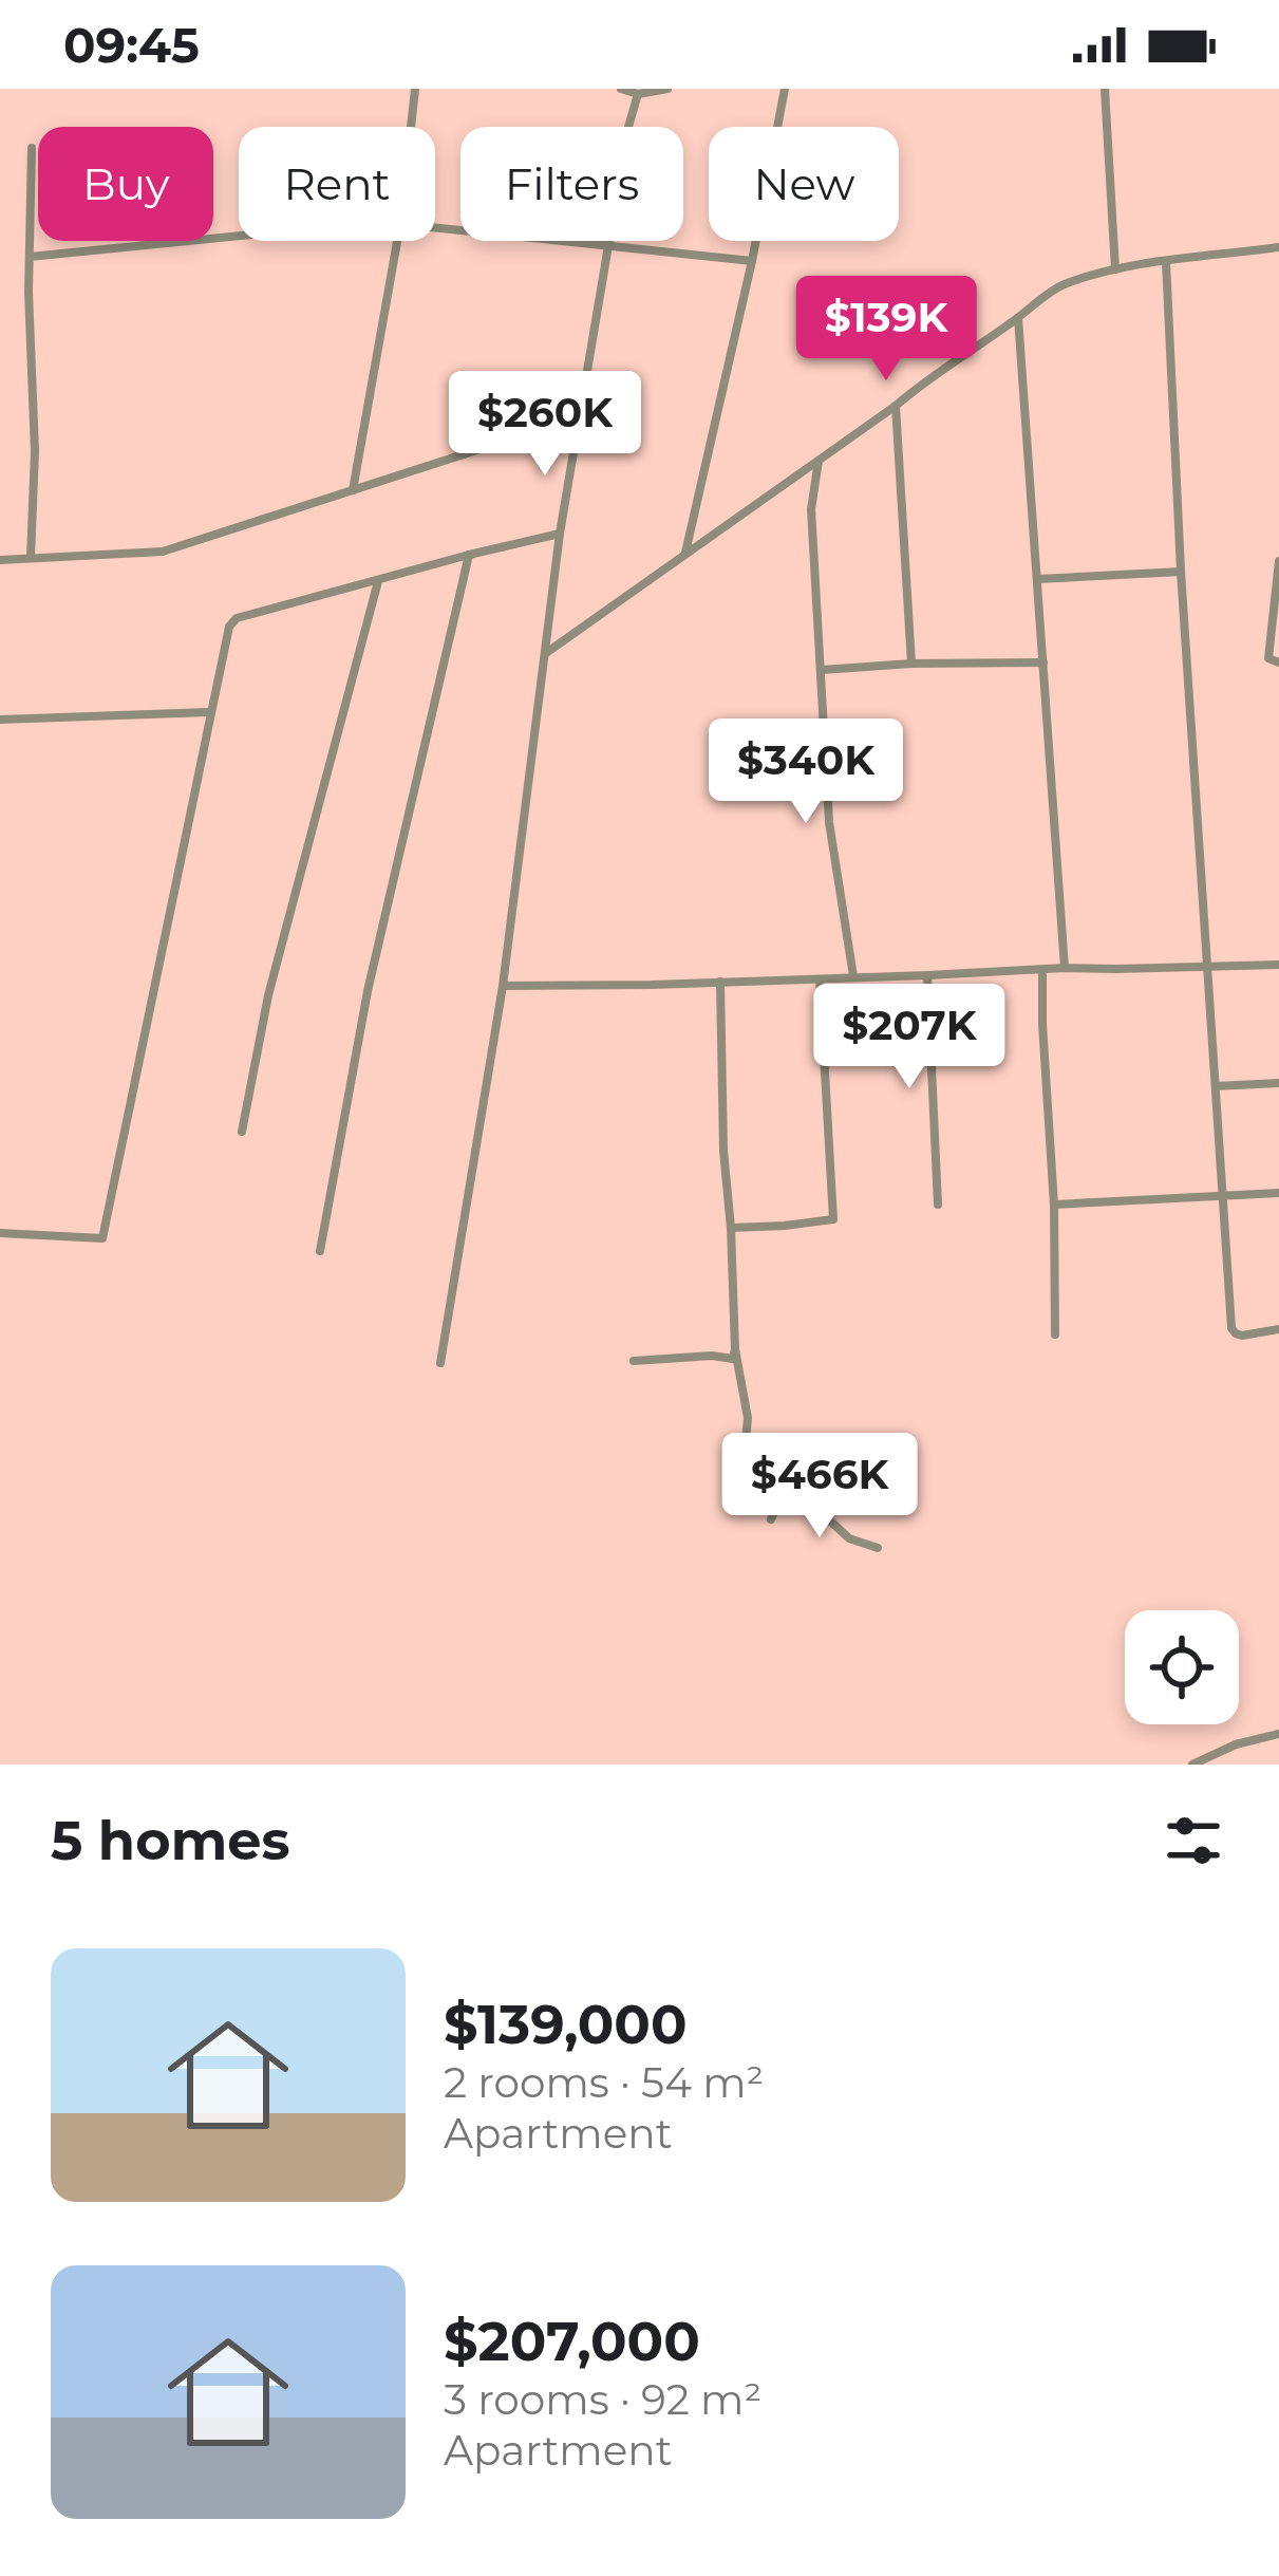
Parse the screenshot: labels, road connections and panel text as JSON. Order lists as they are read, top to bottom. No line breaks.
{"page":{"status":"09:45","chip":["Buy","Rent","Filters","New"],"price":["$139K","$260K","$340K","$207K","$466K"],"heading":"5 homes","list":[{"name":"$139,000","note":"2 rooms · 54 m² · Apartment"},{"name":"$207,000","note":"3 rooms · 92 m² · Apartment"}]}}
